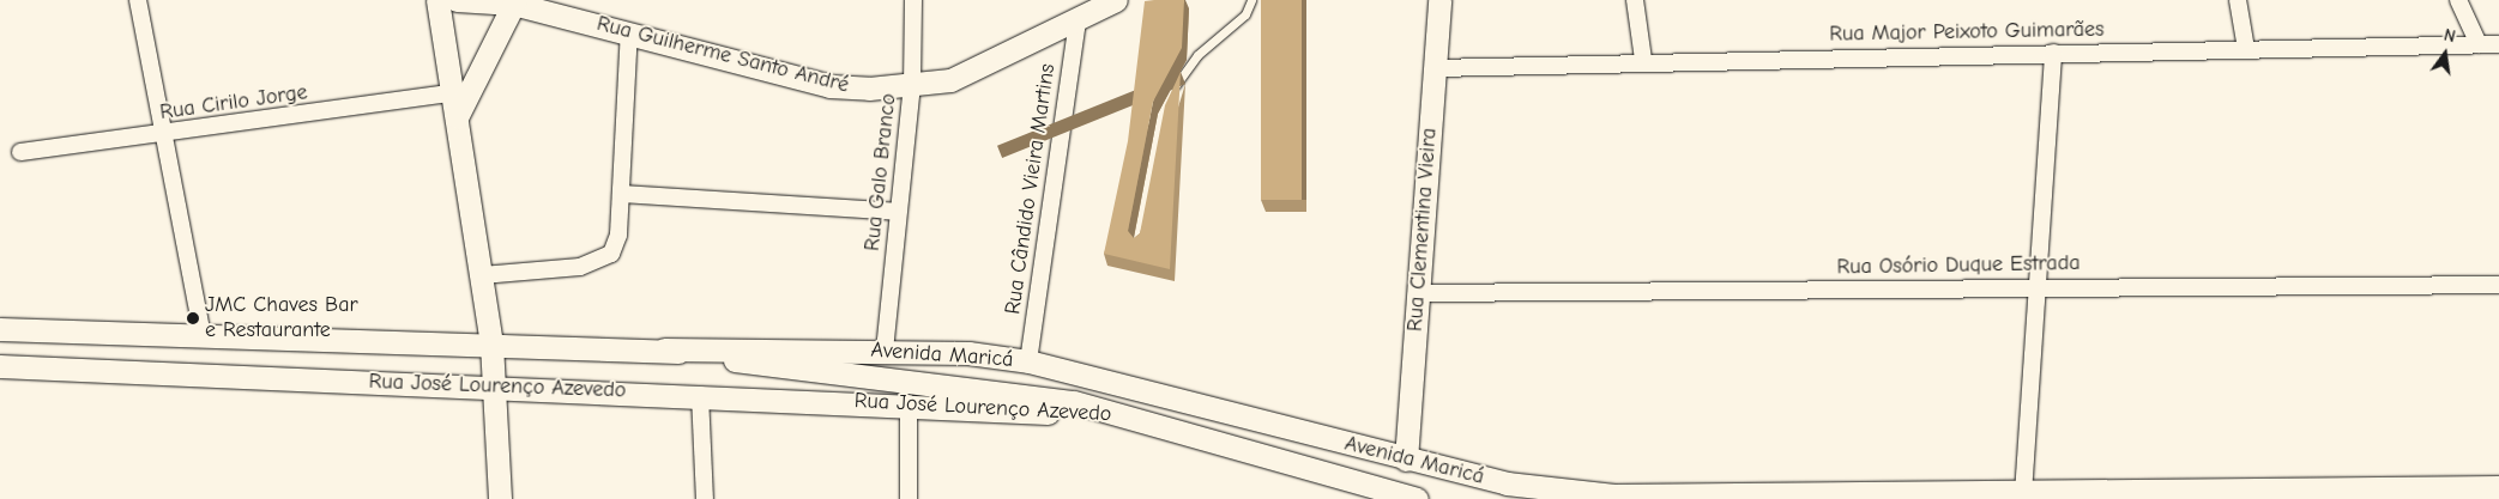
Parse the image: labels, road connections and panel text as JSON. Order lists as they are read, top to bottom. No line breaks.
{"streets":{"street":["Rua Major Peixoto Guimarães","Rua Guilherme Santo André","Rua Cirilo Jorge","Rua Galo Branco","Rua Cândido Vieira Martins","Rua Clementina Vieira","Rua Osório Duque Estrada","Avenida Maricá","Rua José Lourenço Azevedo"]},"crossings":[["Rua Major Peixoto Guimarães","Rua Clementina Vieira"],["Rua Guilherme Santo André","Rua Galo Branco"],["Rua Guilherme Santo André","Rua Cândido Vieira Martins"],["Rua Galo Branco","Avenida Maricá"],["Rua Cândido Vieira Martins","Avenida Maricá"],["Rua Clementina Vieira","Rua Osório Duque Estrada"],["Rua Clementina Vieira","Avenida Maricá"],["Avenida Maricá","Rua José Lourenço Azevedo"]],"places":["JMC Chaves Bar e Restaurante"],"north":"top"}
